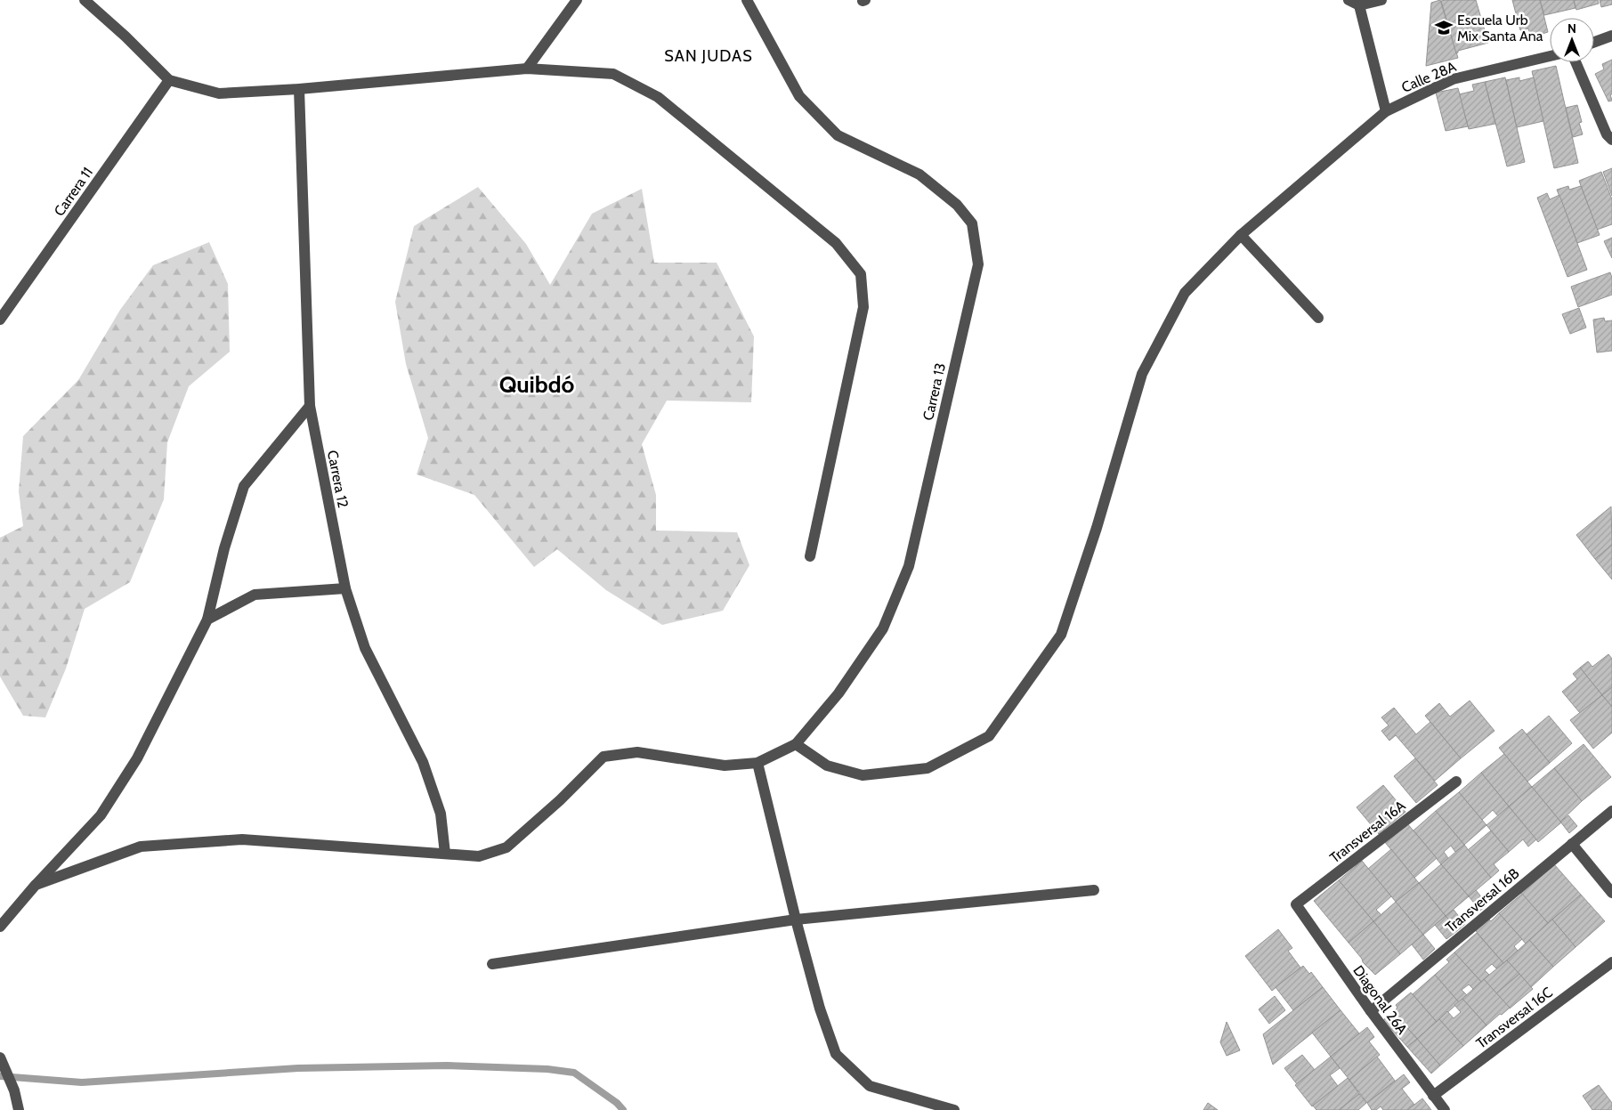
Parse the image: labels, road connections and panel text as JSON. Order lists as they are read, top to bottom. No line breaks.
{"streets":{"street":["Calle 28A","Carrera 11","Carrera 13","Carrera 12","Transversal 16A","Transversal 16B","Diagonal 26A","Transversal 16C"]},"crossings":[["Calle 28A","Carrera 13"],["Transversal 16A","Diagonal 26A"],["Transversal 16B","Diagonal 26A"],["Diagonal 26A","Transversal 16C"]],"districts":["SAN JUDAS","Quibdó"],"places":{"school or university":["Escuela Urb Mix Santa Ana"]},"north":"top"}
